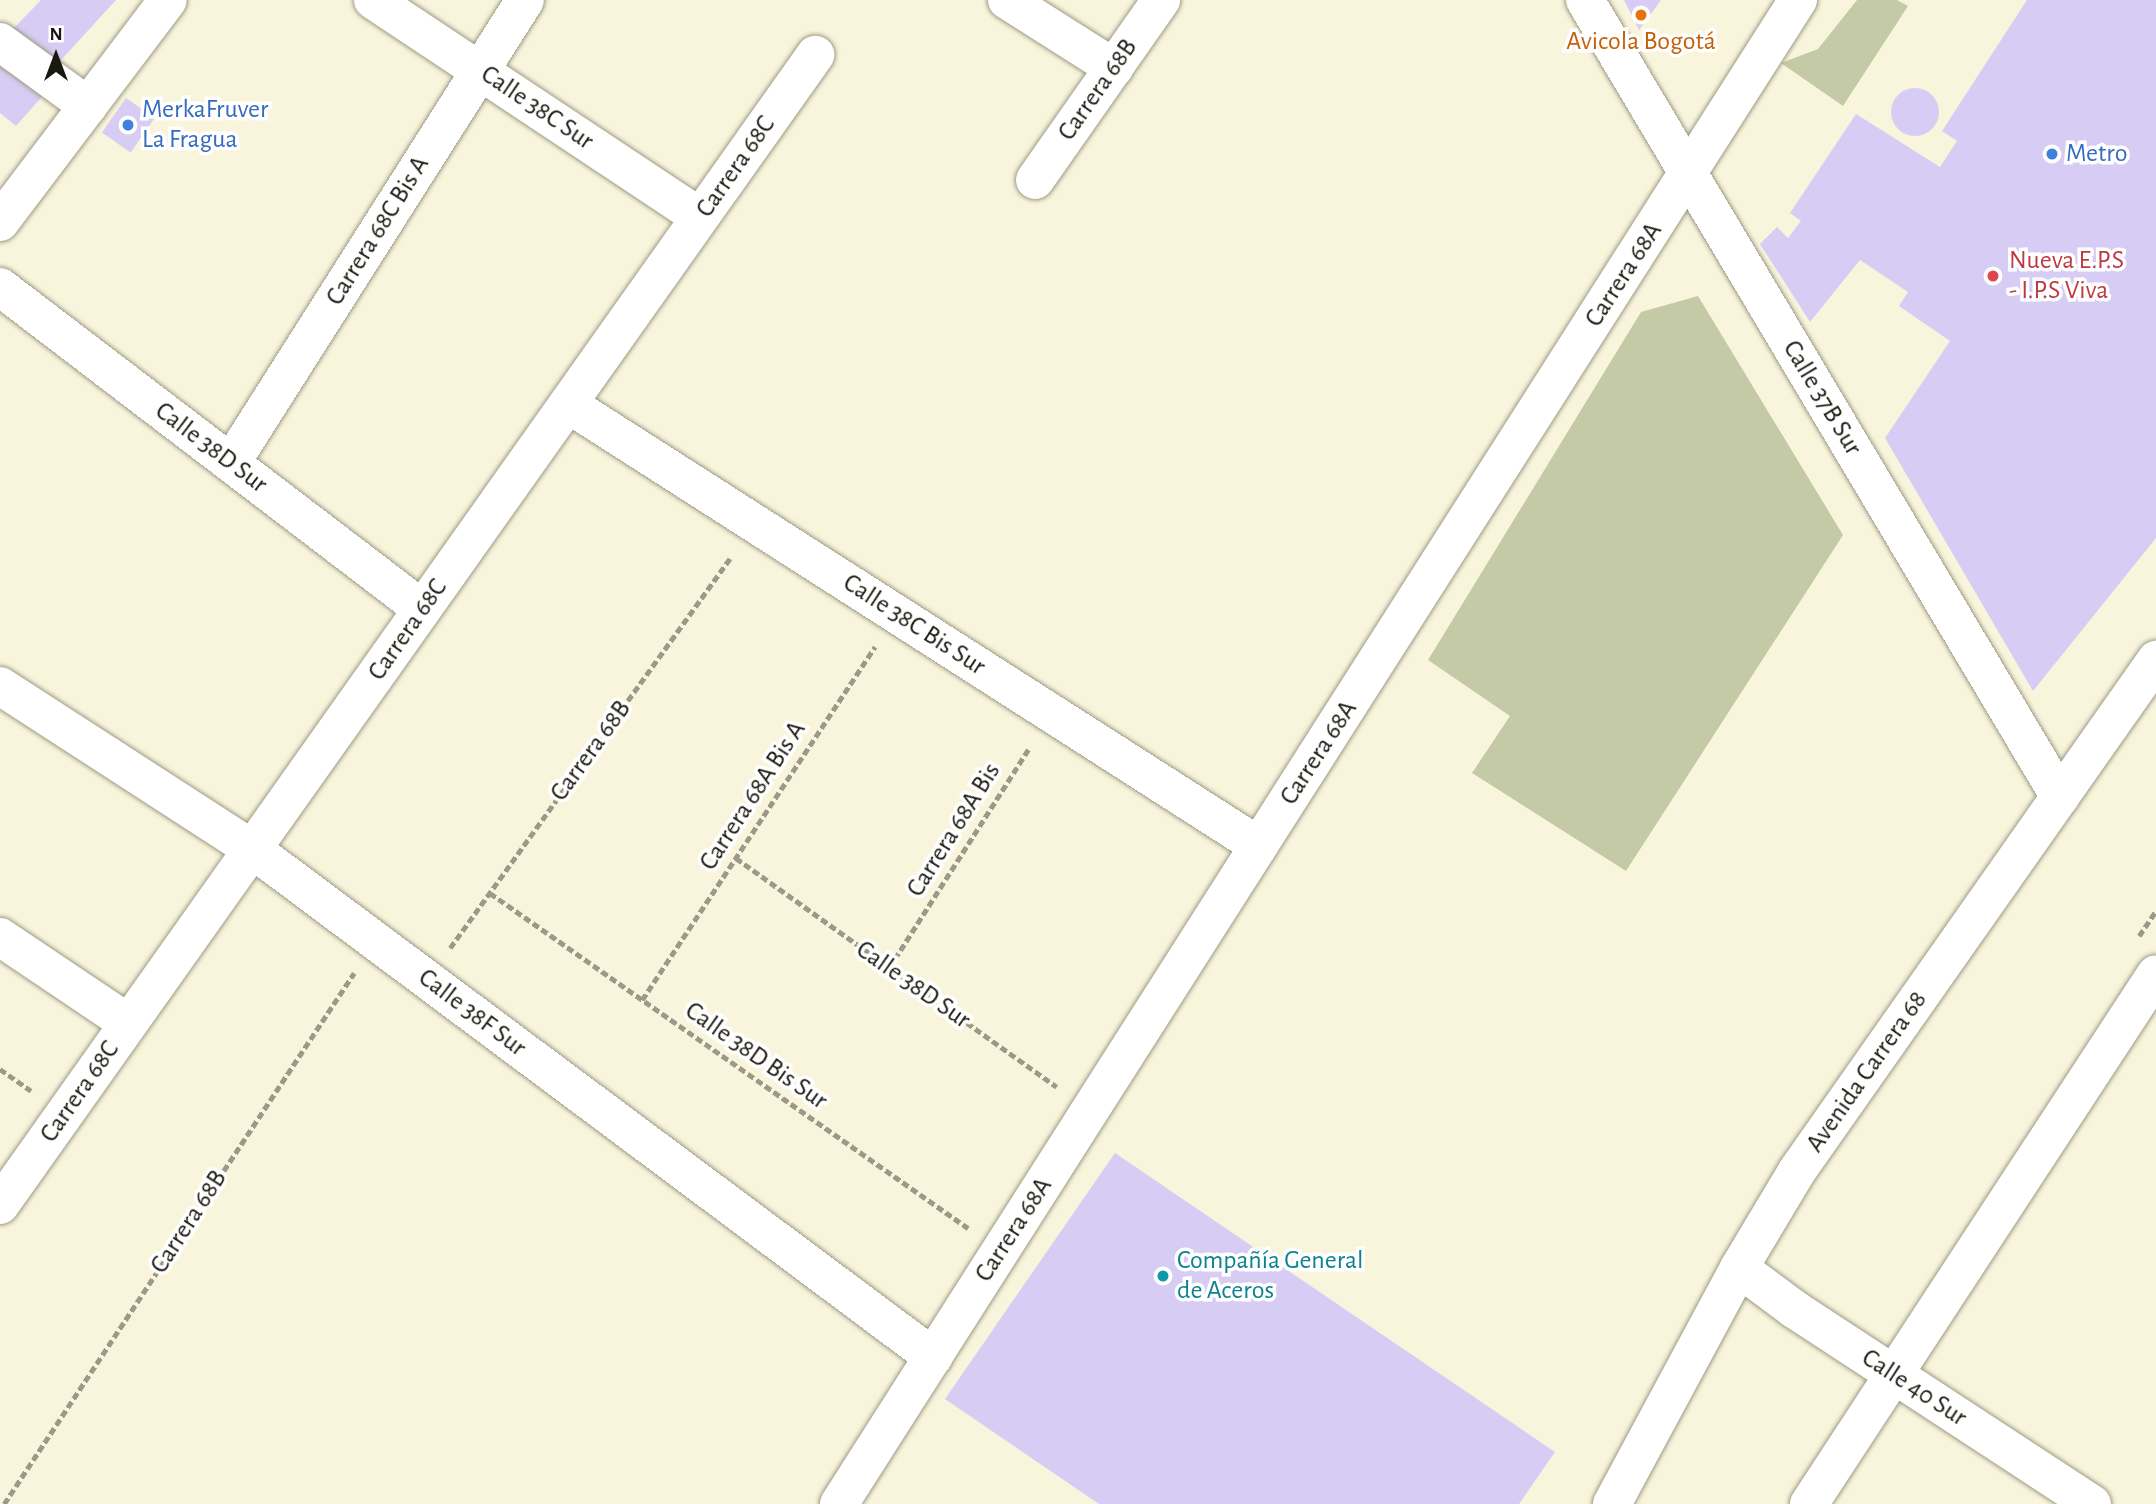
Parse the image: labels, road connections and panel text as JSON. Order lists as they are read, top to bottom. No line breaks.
{"streets":{"street":["Carrera 68B","Calle 38C Sur","Carrera 68C","Carrera 68C Bis A","Carrera 68A","Calle 37B Sur","Calle 38D Sur","Calle 38C Bis Sur","Calle 38F Sur","Avenida Carrera 68","Calle 40 Sur"],"path":["Carrera 68A Bis A","Carrera 68A Bis","Calle 38D Bis Sur"]},"crossings":[["Carrera 68B","Calle 38C Bis Sur"],["Carrera 68B","Calle 38F Sur"],["Carrera 68B","Calle 38D Bis Sur"],["Calle 38C Sur","Carrera 68C"],["Calle 38C Sur","Carrera 68C Bis A"],["Carrera 68C","Calle 38D Sur"],["Carrera 68C","Calle 38C Bis Sur"],["Carrera 68C","Calle 38F Sur"],["Carrera 68C Bis A","Calle 38D Sur"],["Carrera 68A","Calle 37B Sur"],["Carrera 68A","Calle 38D Sur"],["Carrera 68A","Calle 38C Bis Sur"],["Carrera 68A","Calle 38F Sur"],["Carrera 68A","Calle 38D Bis Sur"],["Calle 37B Sur","Avenida Carrera 68"],["Calle 38D Sur","Carrera 68A Bis A"],["Calle 38D Sur","Carrera 68A Bis"],["Calle 38C Bis Sur","Carrera 68A Bis A"],["Calle 38C Bis Sur","Carrera 68A Bis"],["Carrera 68A Bis A","Calle 38D Bis Sur"],["Avenida Carrera 68","Calle 40 Sur"]],"places":["Avicola Bogotá","MerkaFruver La Fragua","Metro","Nueva E.P.S - I.P.S Viva","Compañía General de Aceros"],"north":"top"}
